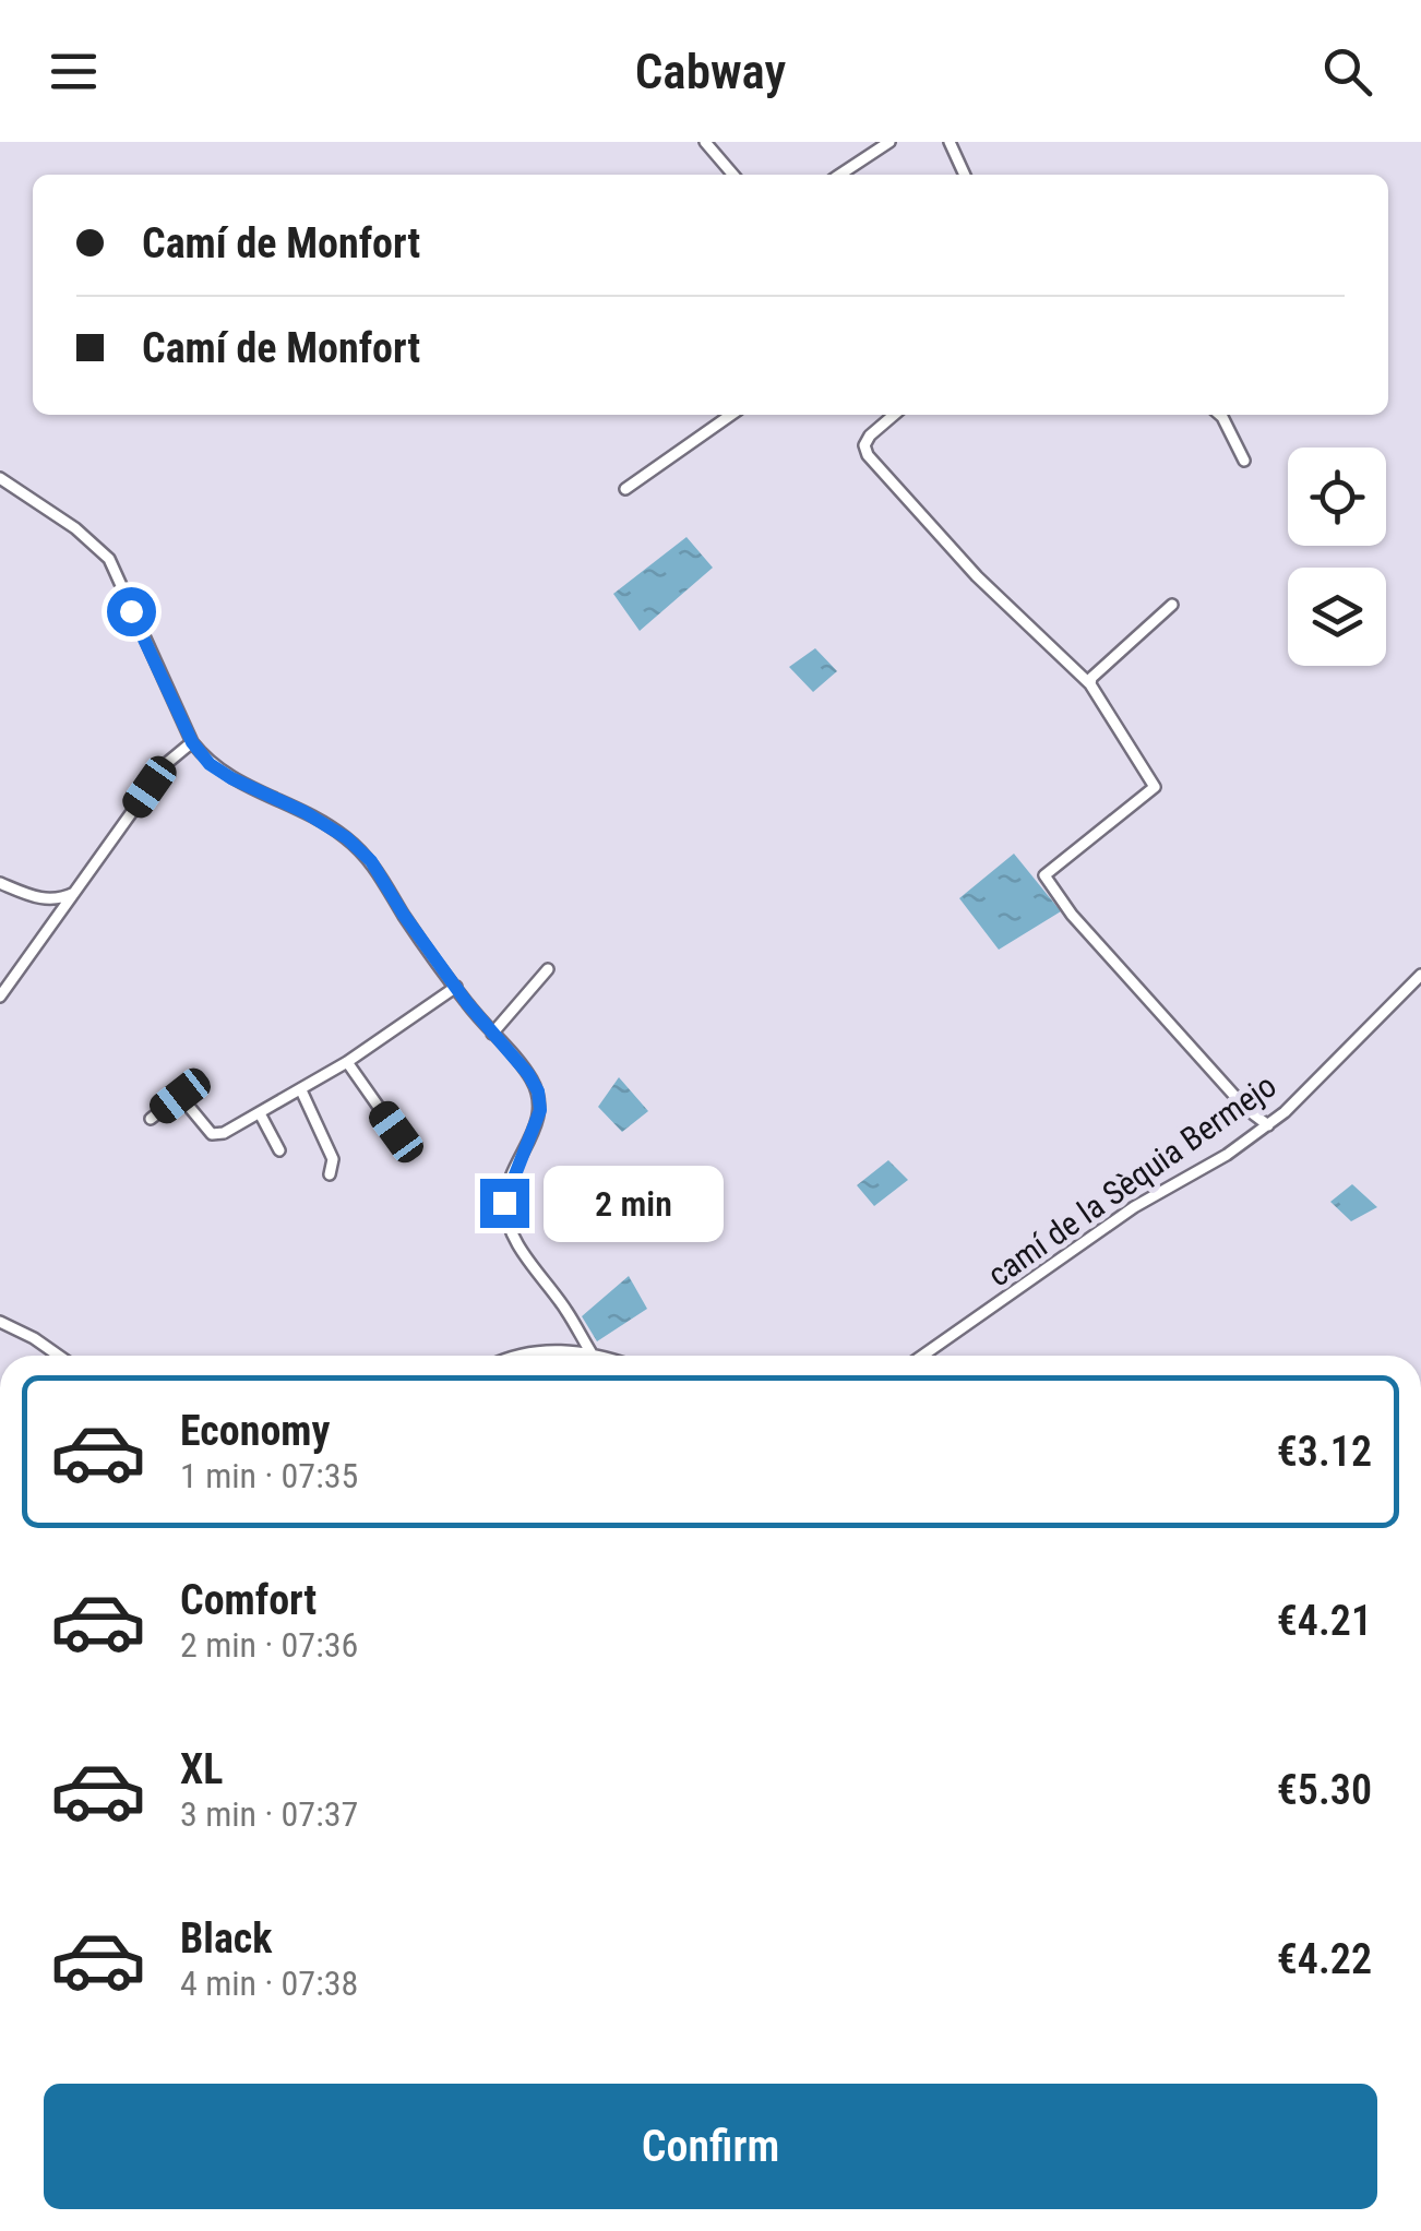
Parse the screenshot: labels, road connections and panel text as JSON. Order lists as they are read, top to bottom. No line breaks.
{"streets":{"street":["camí de la Sèquia Bermejo"]},"page":{"header":"Cabway","banner":["Camí de Monfort","Camí de Monfort"],"bubble":"2 min","list":[{"name":"Economy","note":"1 min · 07:35","value":"€3.12"},{"name":"Comfort","note":"2 min · 07:36","value":"€4.21"},{"name":"XL","note":"3 min · 07:37","value":"€5.30"},{"name":"Black","note":"4 min · 07:38","value":"€4.22"}],"buttons":"Confirm"}}
